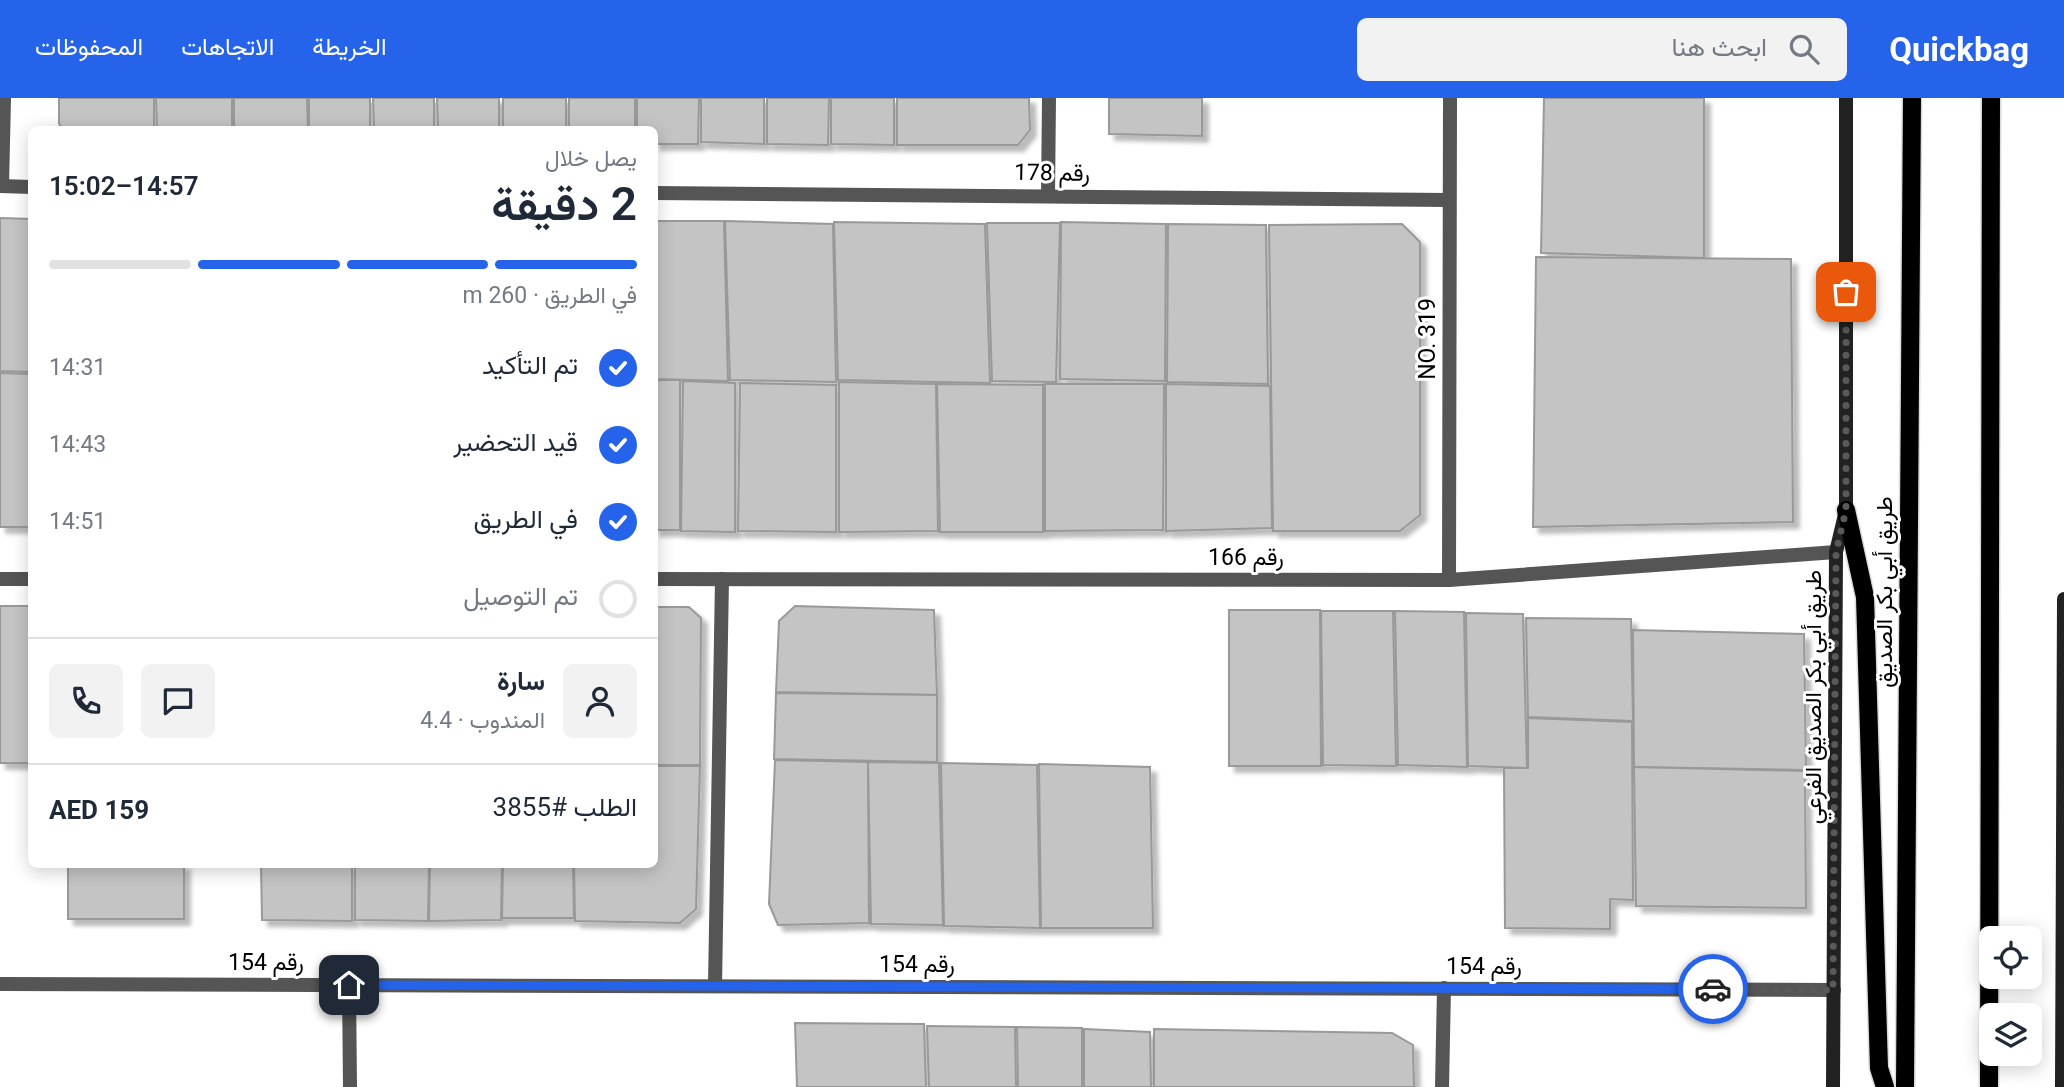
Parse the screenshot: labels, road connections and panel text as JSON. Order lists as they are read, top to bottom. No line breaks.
{"streets":{"main road":["طريق أبي بكر الصديق","طريق أبي بكر الصديق الفرعي"],"street":["رقم 178","NO. 319","رقم 166","رقم 154"]},"crossings":[["رقم 178","NO. 319"],["NO. 319","رقم 166"],["رقم 166","طريق أبي بكر الصديق الفرعي"],["طريق أبي بكر الصديق الفرعي","رقم 154"]],"page":{"header":"Quickbag","search":"ابحث هنا","nav":["الخريطة","الاتجاهات","المحفوظات"],"heading":["2 دقيقة","يصل خلال","14:57–15:02"],"panel":["سارة","المندوب · 4.4","الطلب #3855","AED 159"],"bar":"في الطريق · 260 m","list":[["تم التأكيد","14:31"],["قيد التحضير","14:43"],["في الطريق","14:51"],"تم التوصيل"]}}
